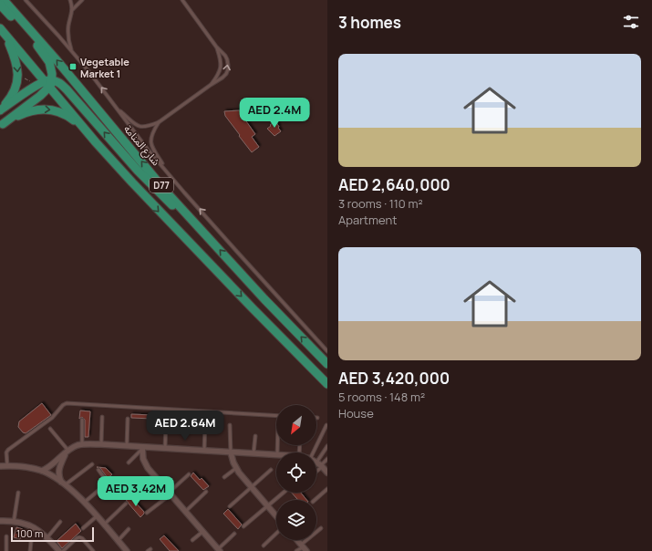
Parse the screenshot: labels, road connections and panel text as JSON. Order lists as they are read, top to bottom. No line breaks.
{"streets":{"main road":["شارع المنامة","D77"]},"places":{"transit":["Vegetable Market 1"]},"scale_bar":"100 m","north":"bottom left","page":{"heading":"3 homes","list":[{"name":"AED 2,640,000","note":"3 rooms · 110 m² · Apartment"},{"name":"AED 3,420,000","note":"5 rooms · 148 m² · House"}],"price":["AED 2.4M","AED 2.64M","AED 3.42M"],"scale":"100 m"}}
